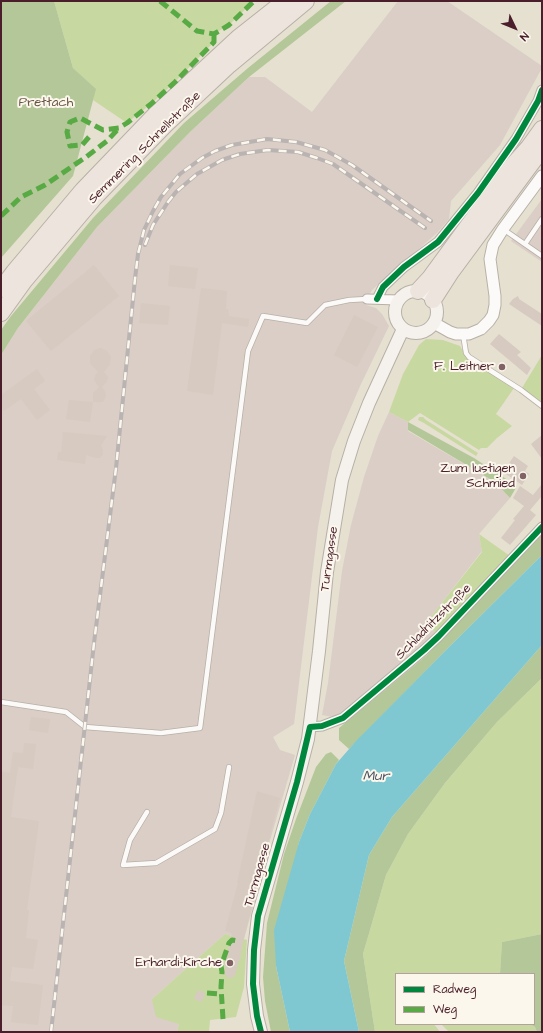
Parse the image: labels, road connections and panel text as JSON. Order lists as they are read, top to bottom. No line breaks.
{"streets":{"highway":["Semmering Schnellstraße"],"main road":["Turmgasse"],"street":["Schladnitzstraße"]},"crossings":[["Turmgasse","Schladnitzstraße"]],"water":["Mur"],"parks":["Prettach"],"places":["F. Leitner","Zum lustigen Schmied","Erhardi-Kirche"],"legend":["Radweg","Weg"],"north":"bottom right"}
